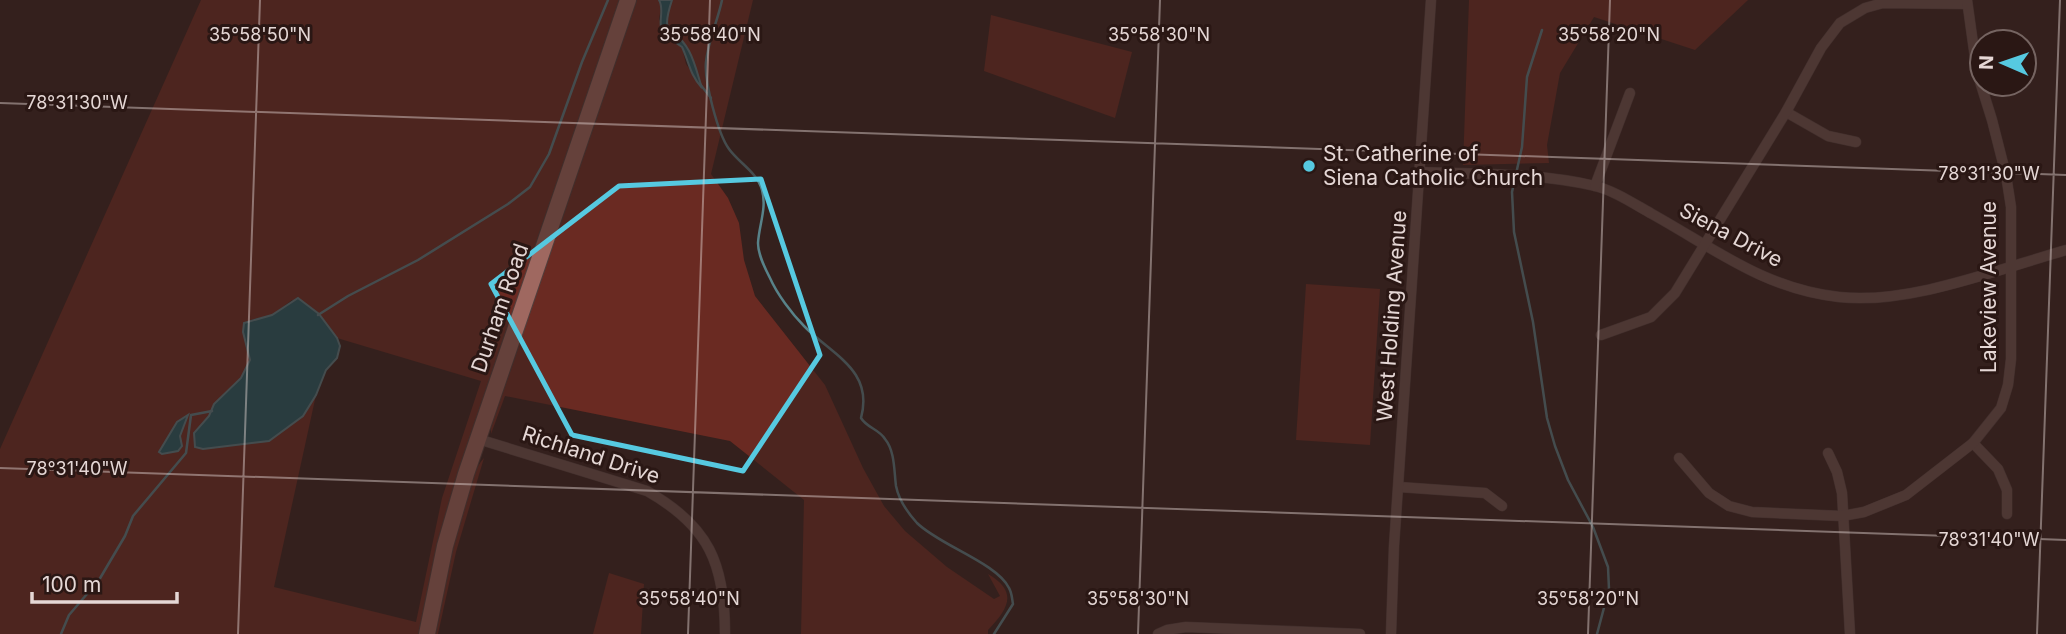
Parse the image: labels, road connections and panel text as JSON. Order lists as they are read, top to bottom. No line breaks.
{"streets":{"main road":["Durham Road"],"street":["Siena Drive","Lakeview Avenue","West Holding Avenue","Richland Drive"]},"crossings":[["Siena Drive","Lakeview Avenue"],["Siena Drive","West Holding Avenue"],["Durham Road","Richland Drive"]],"places":["St. Catherine of Siena Catholic Church"],"scale_bar":"100 m","north":"left","coordinates":["35°58'50\"N","35°58'40\"N","35°58'30\"N","35°58'20\"N","78°31'30\"W","78°31'40\"W"]}
